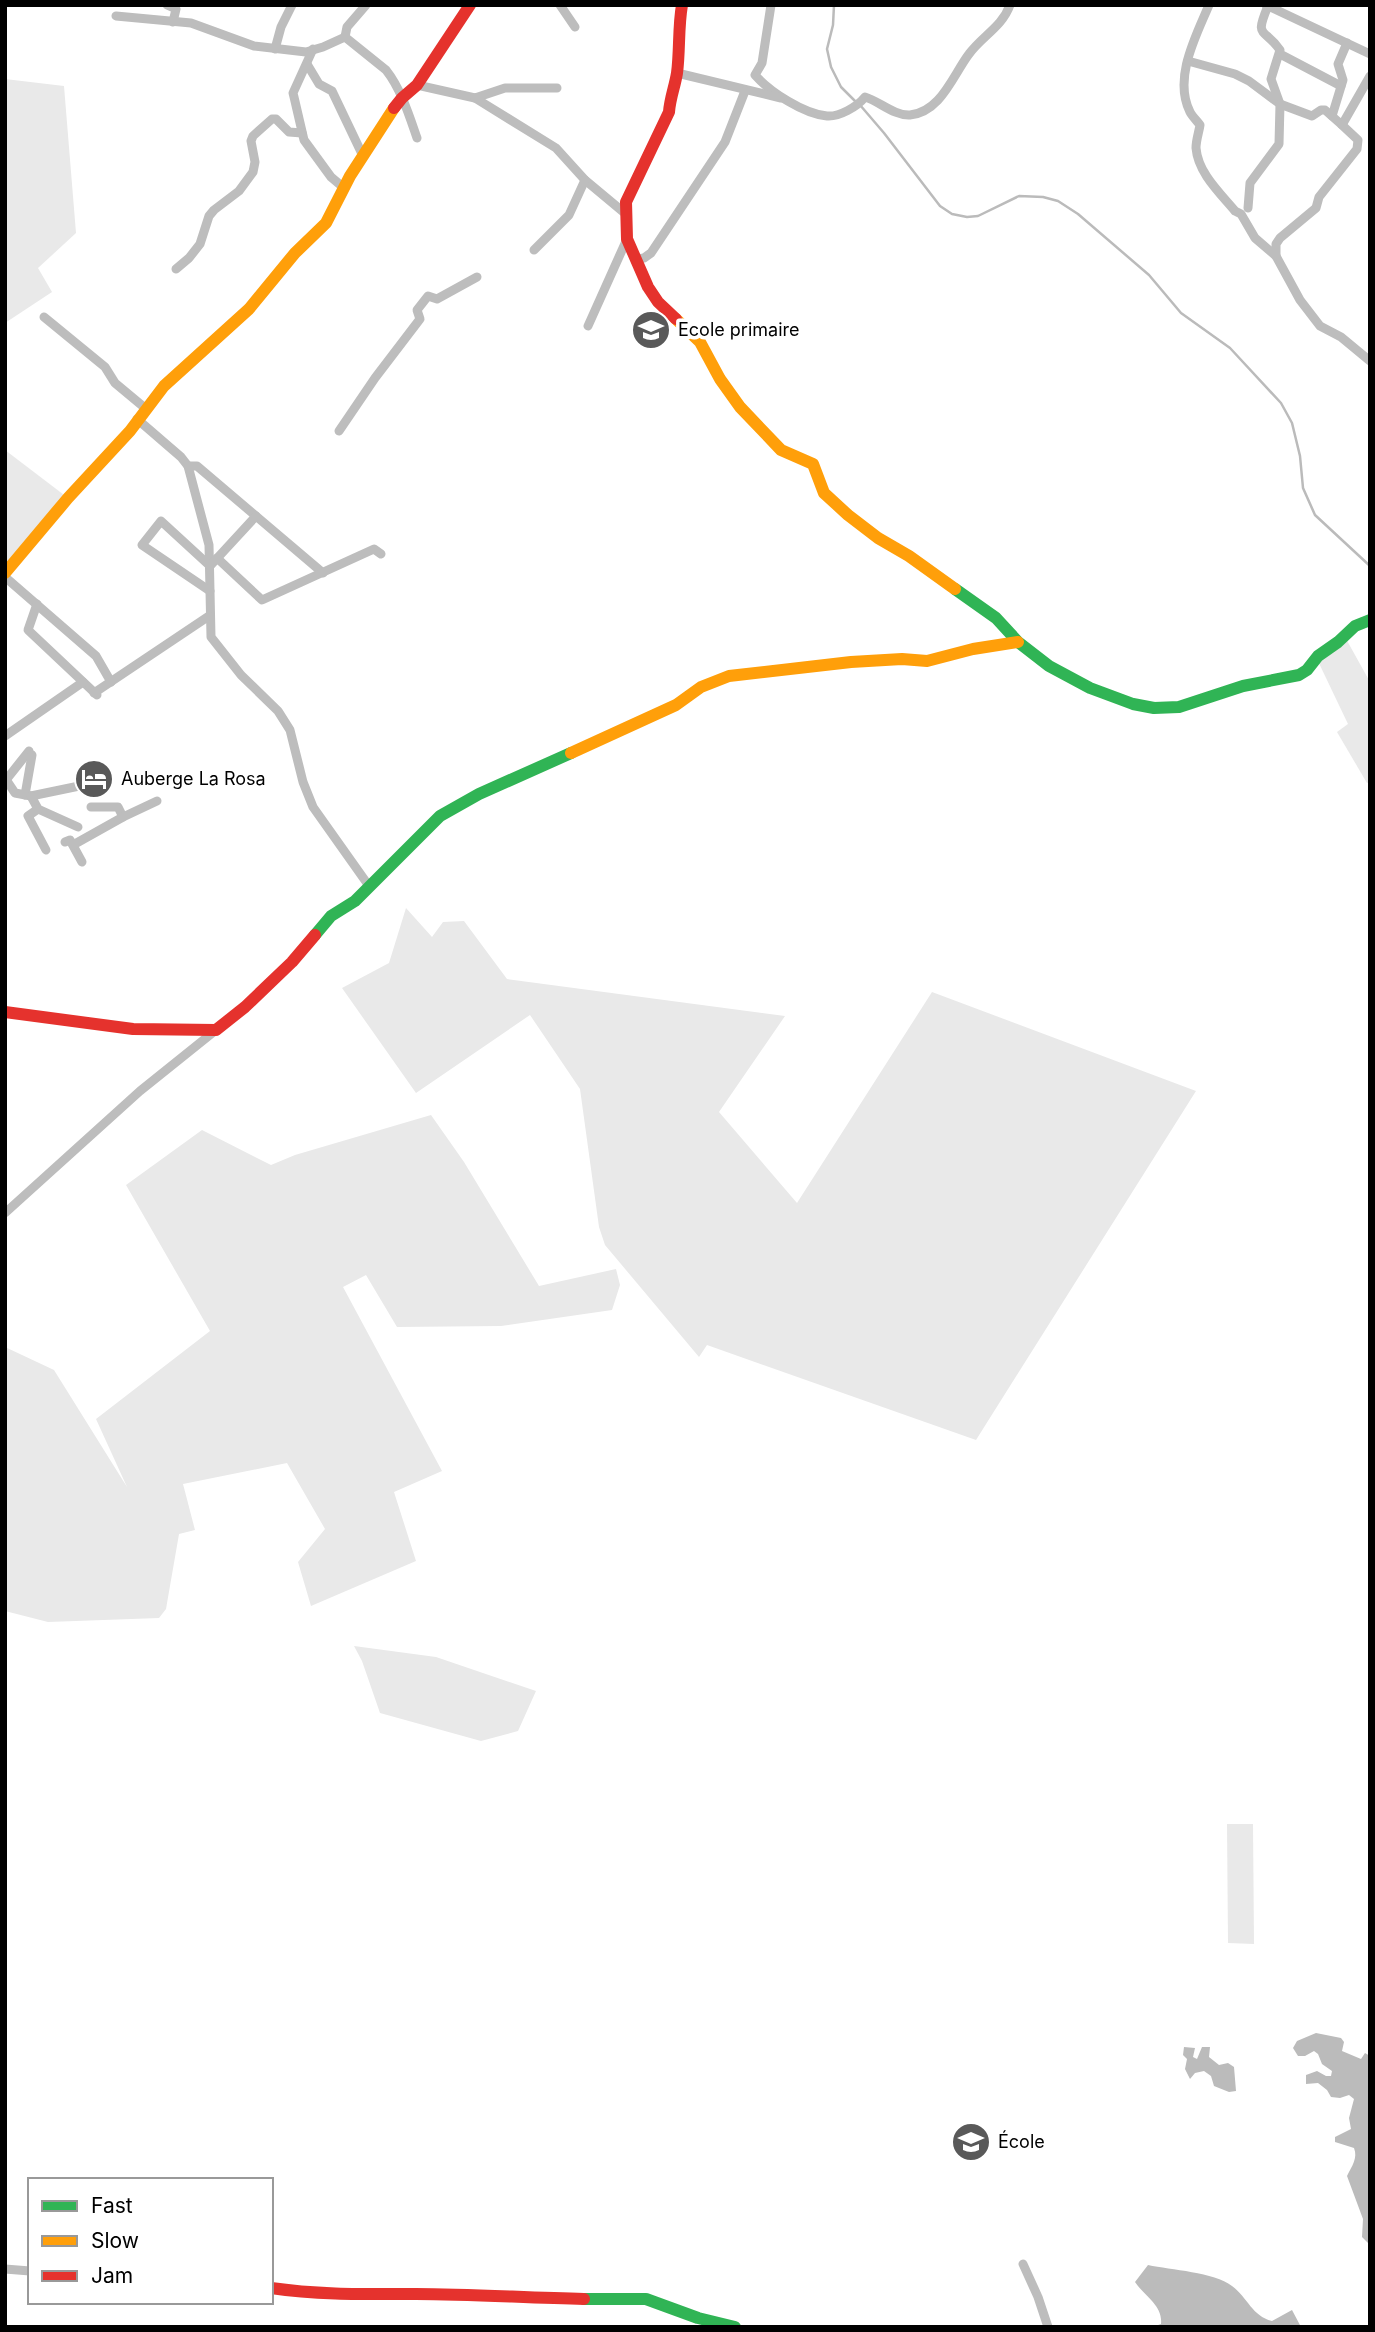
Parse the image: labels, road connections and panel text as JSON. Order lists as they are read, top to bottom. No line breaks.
{"places":{"school or university":["Ecole primaire","École"],"hotel":["Auberge La Rosa"]},"legend":["Fast","Slow","Jam"]}
